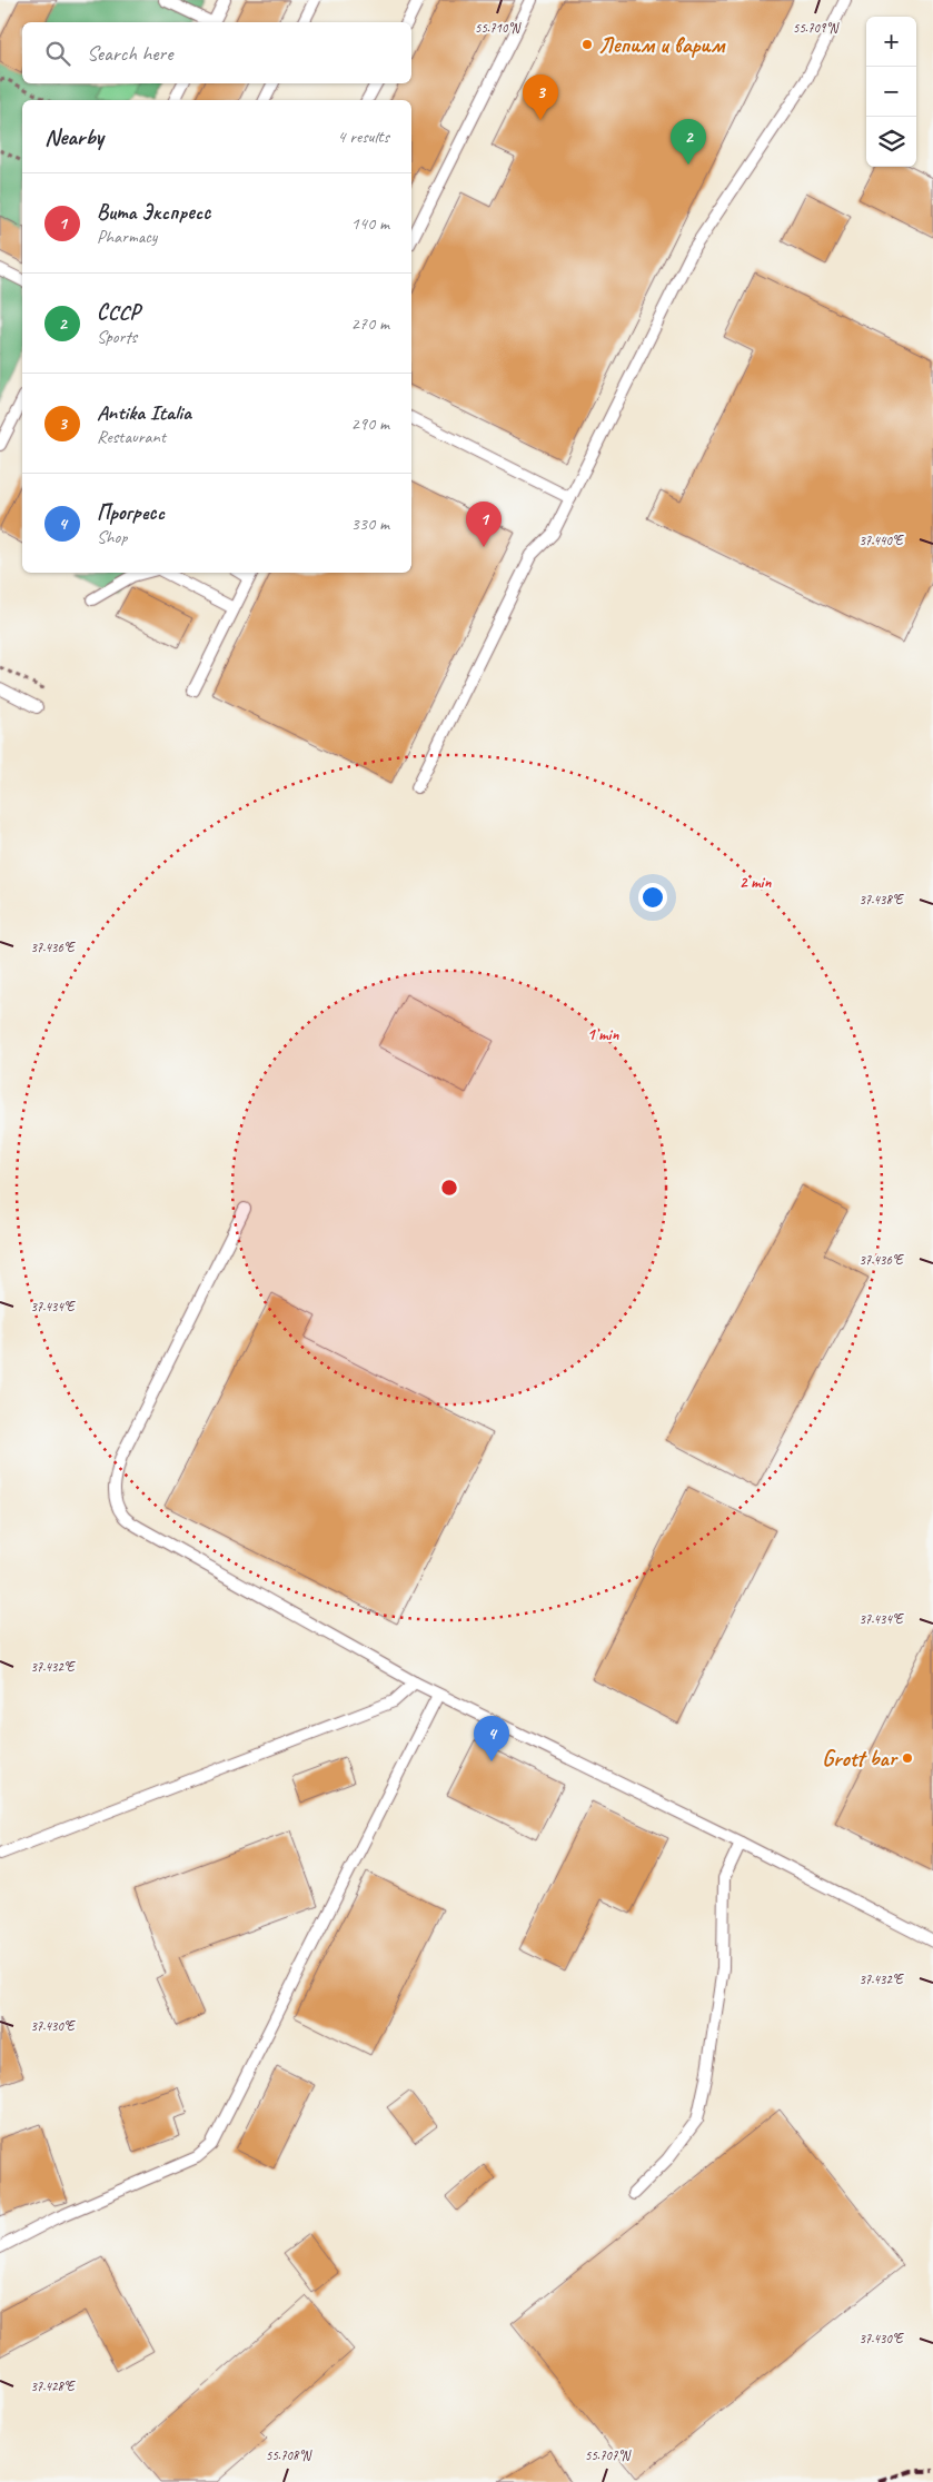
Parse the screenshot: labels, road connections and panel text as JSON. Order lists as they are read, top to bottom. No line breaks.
{"places":["Лепим и варим","Grott bar"],"page":{"map_buttons":["+","−"],"search":"Search here","pins":["3","2","1","4"],"heading":["Nearby","4 results"],"list":[{"mark":"1","name":"Вита Экспресс","note":"Pharmacy","value":"140 m"},{"mark":"2","name":"СССР","note":"Sports","value":"270 m"},{"mark":"3","name":"Antika Italia","note":"Restaurant","value":"290 m"},{"mark":"4","name":"Прогресс","note":"Shop","value":"330 m"}]},"coordinates":["55.710°N","55.709°N","37.440°E","37.438°E","37.436°E","37.434°E","37.432°E","37.430°E","37.428°E","55.708°N","55.707°N"],"rings":["2 min","1 min"]}
